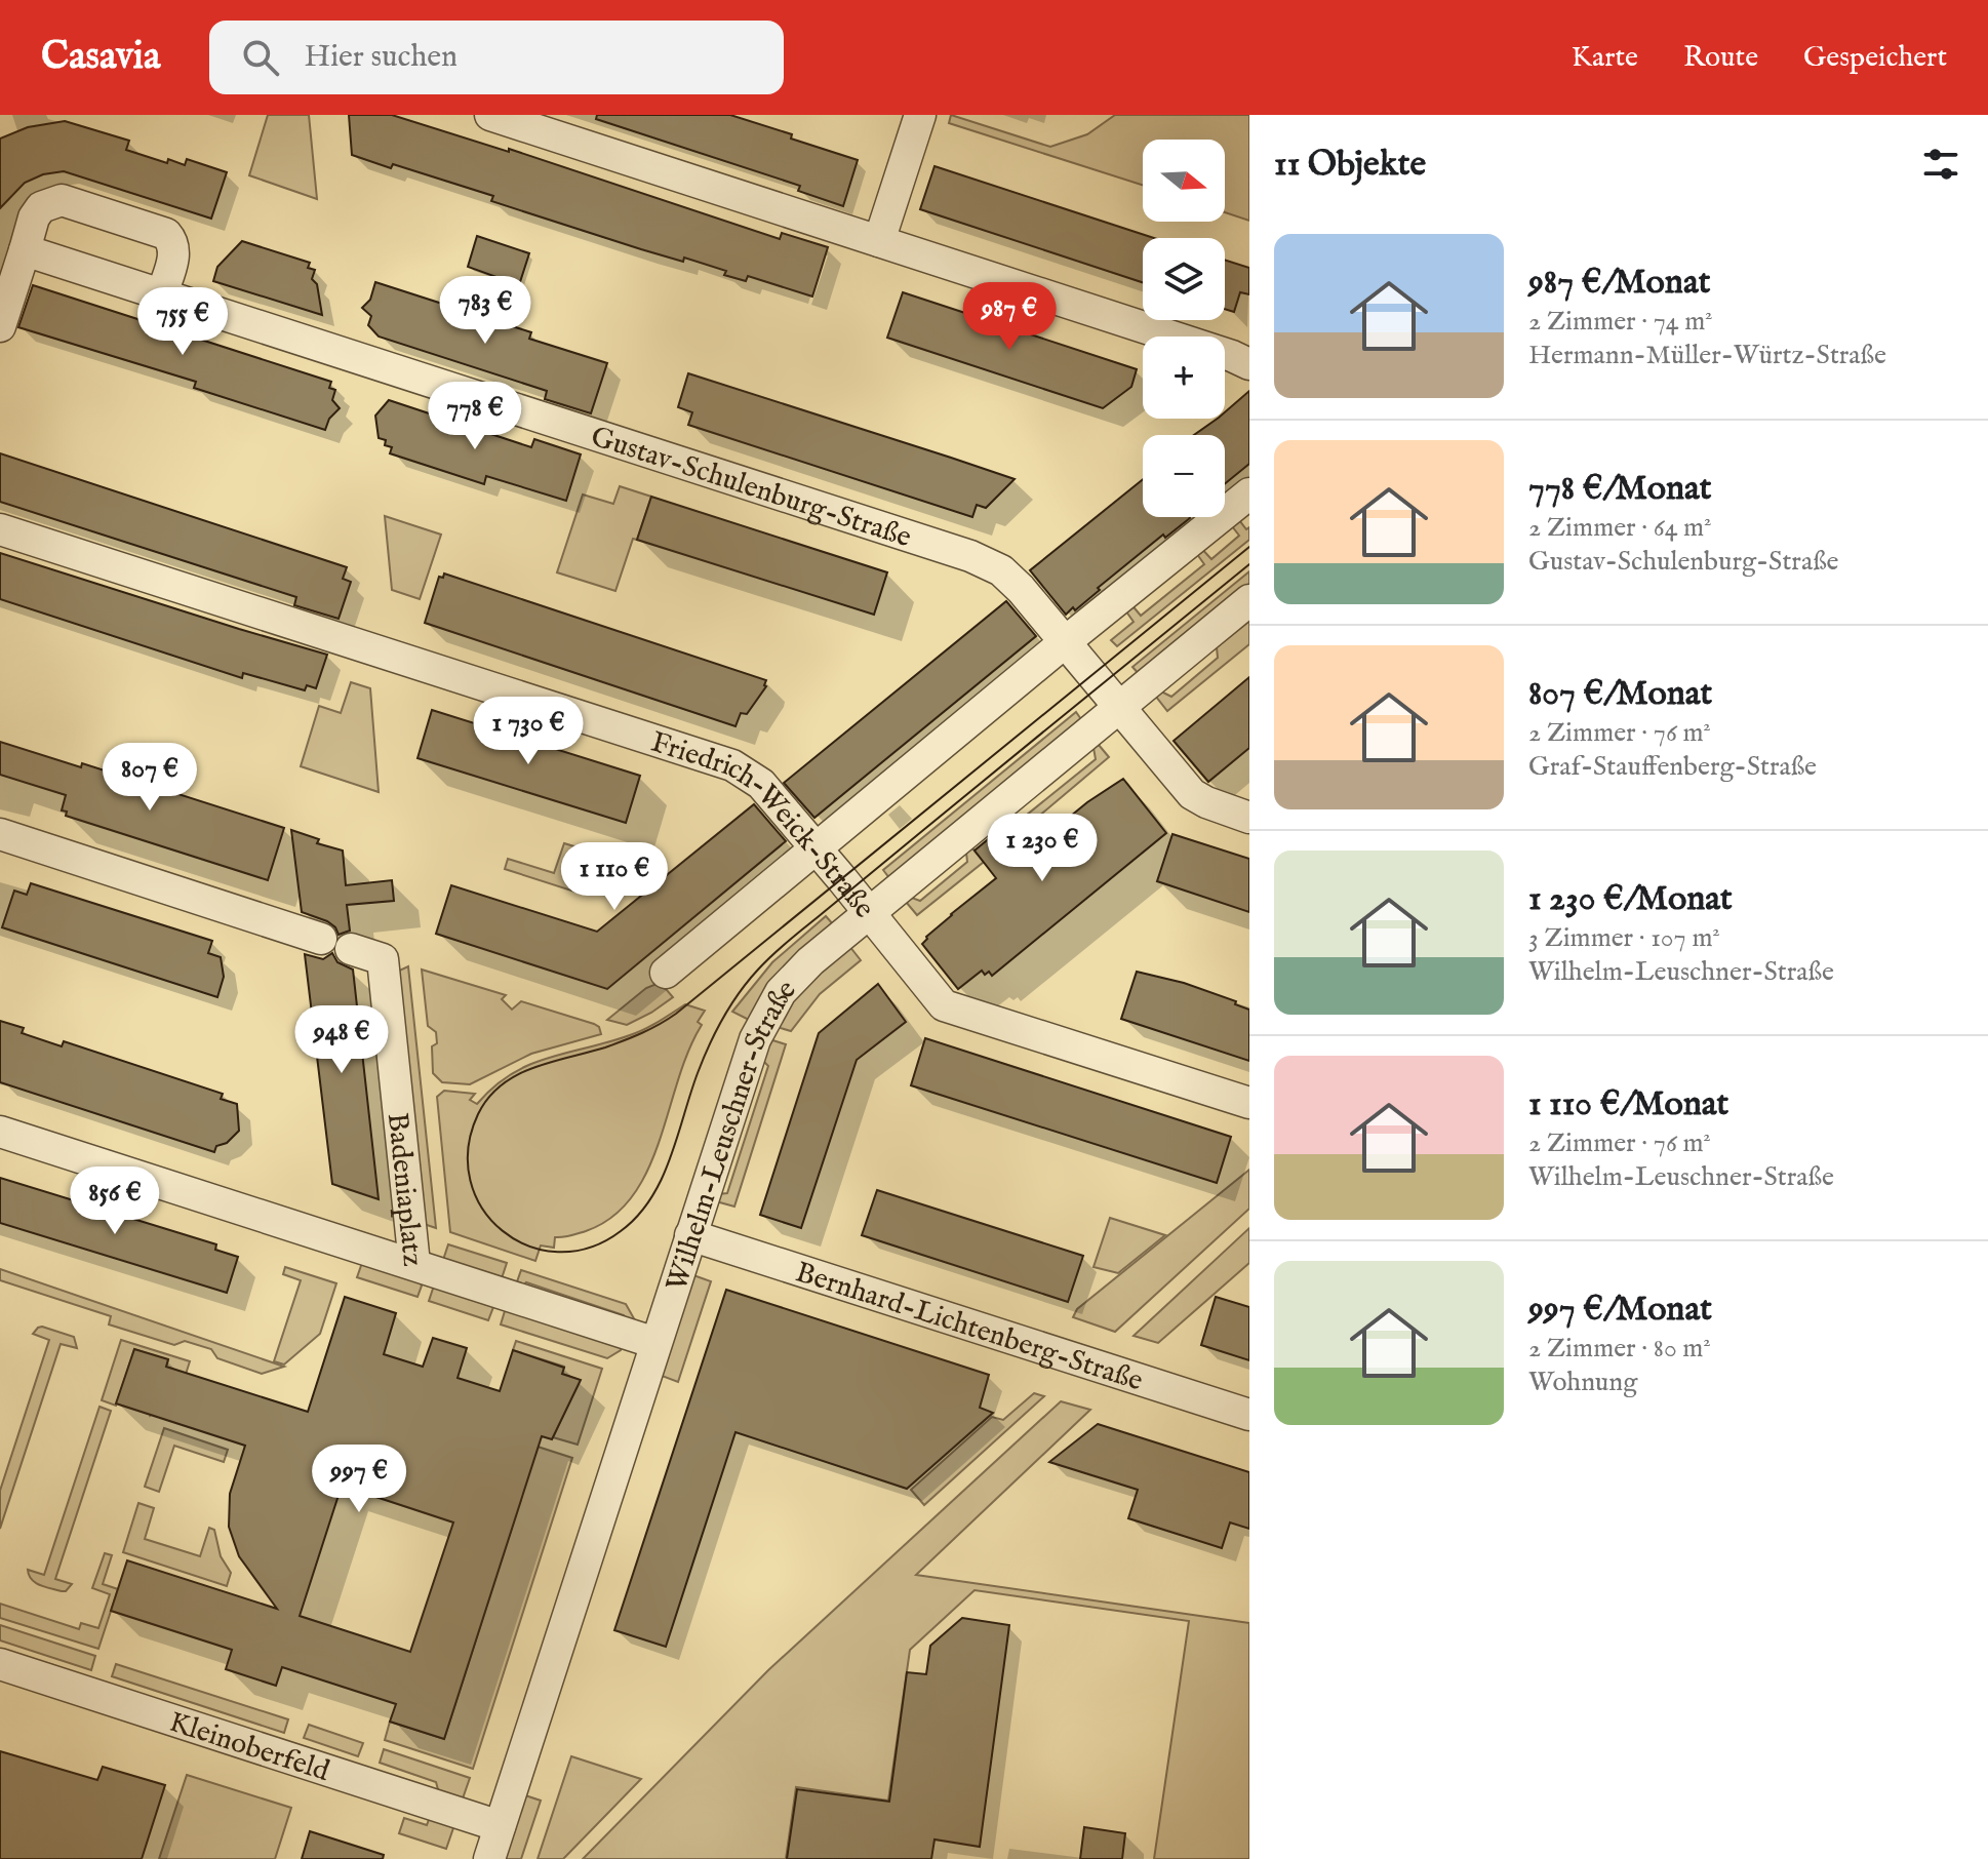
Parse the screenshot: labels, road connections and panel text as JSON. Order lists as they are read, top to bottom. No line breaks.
{"streets":{"street":["Gustav-Schulenburg-Straße","Friedrich-Weick-Straße","Wilhelm-Leuschner-Straße","Badeniaplatz","Bernhard-Lichtenberg-Straße","Kleinoberfeld"]},"crossings":[["Gustav-Schulenburg-Straße","Wilhelm-Leuschner-Straße"],["Friedrich-Weick-Straße","Wilhelm-Leuschner-Straße"],["Wilhelm-Leuschner-Straße","Badeniaplatz"],["Wilhelm-Leuschner-Straße","Bernhard-Lichtenberg-Straße"],["Wilhelm-Leuschner-Straße","Kleinoberfeld"]],"north":"right","page":{"header":"Casavia","search":"Hier suchen","nav":["Karte","Route","Gespeichert"],"heading":"11 Objekte","map_buttons":["+","−"],"list":[{"name":"987 €/Monat","note":"2 Zimmer · 74 m² · Hermann-Müller-Würtz-Straße"},{"name":"778 €/Monat","note":"2 Zimmer · 64 m² · Gustav-Schulenburg-Straße"},{"name":"807 €/Monat","note":"2 Zimmer · 76 m² · Graf-Stauffenberg-Straße"},{"name":"1 230 €/Monat","note":"3 Zimmer · 107 m² · Wilhelm-Leuschner-Straße"},{"name":"1 110 €/Monat","note":"2 Zimmer · 76 m² · Wilhelm-Leuschner-Straße"},{"name":"997 €/Monat","note":"2 Zimmer · 80 m² · Wohnung"}],"price":["783 €","987 €","755 €","778 €","1 730 €","807 €","1 230 €","1 110 €","948 €","856 €","997 €"]}}
